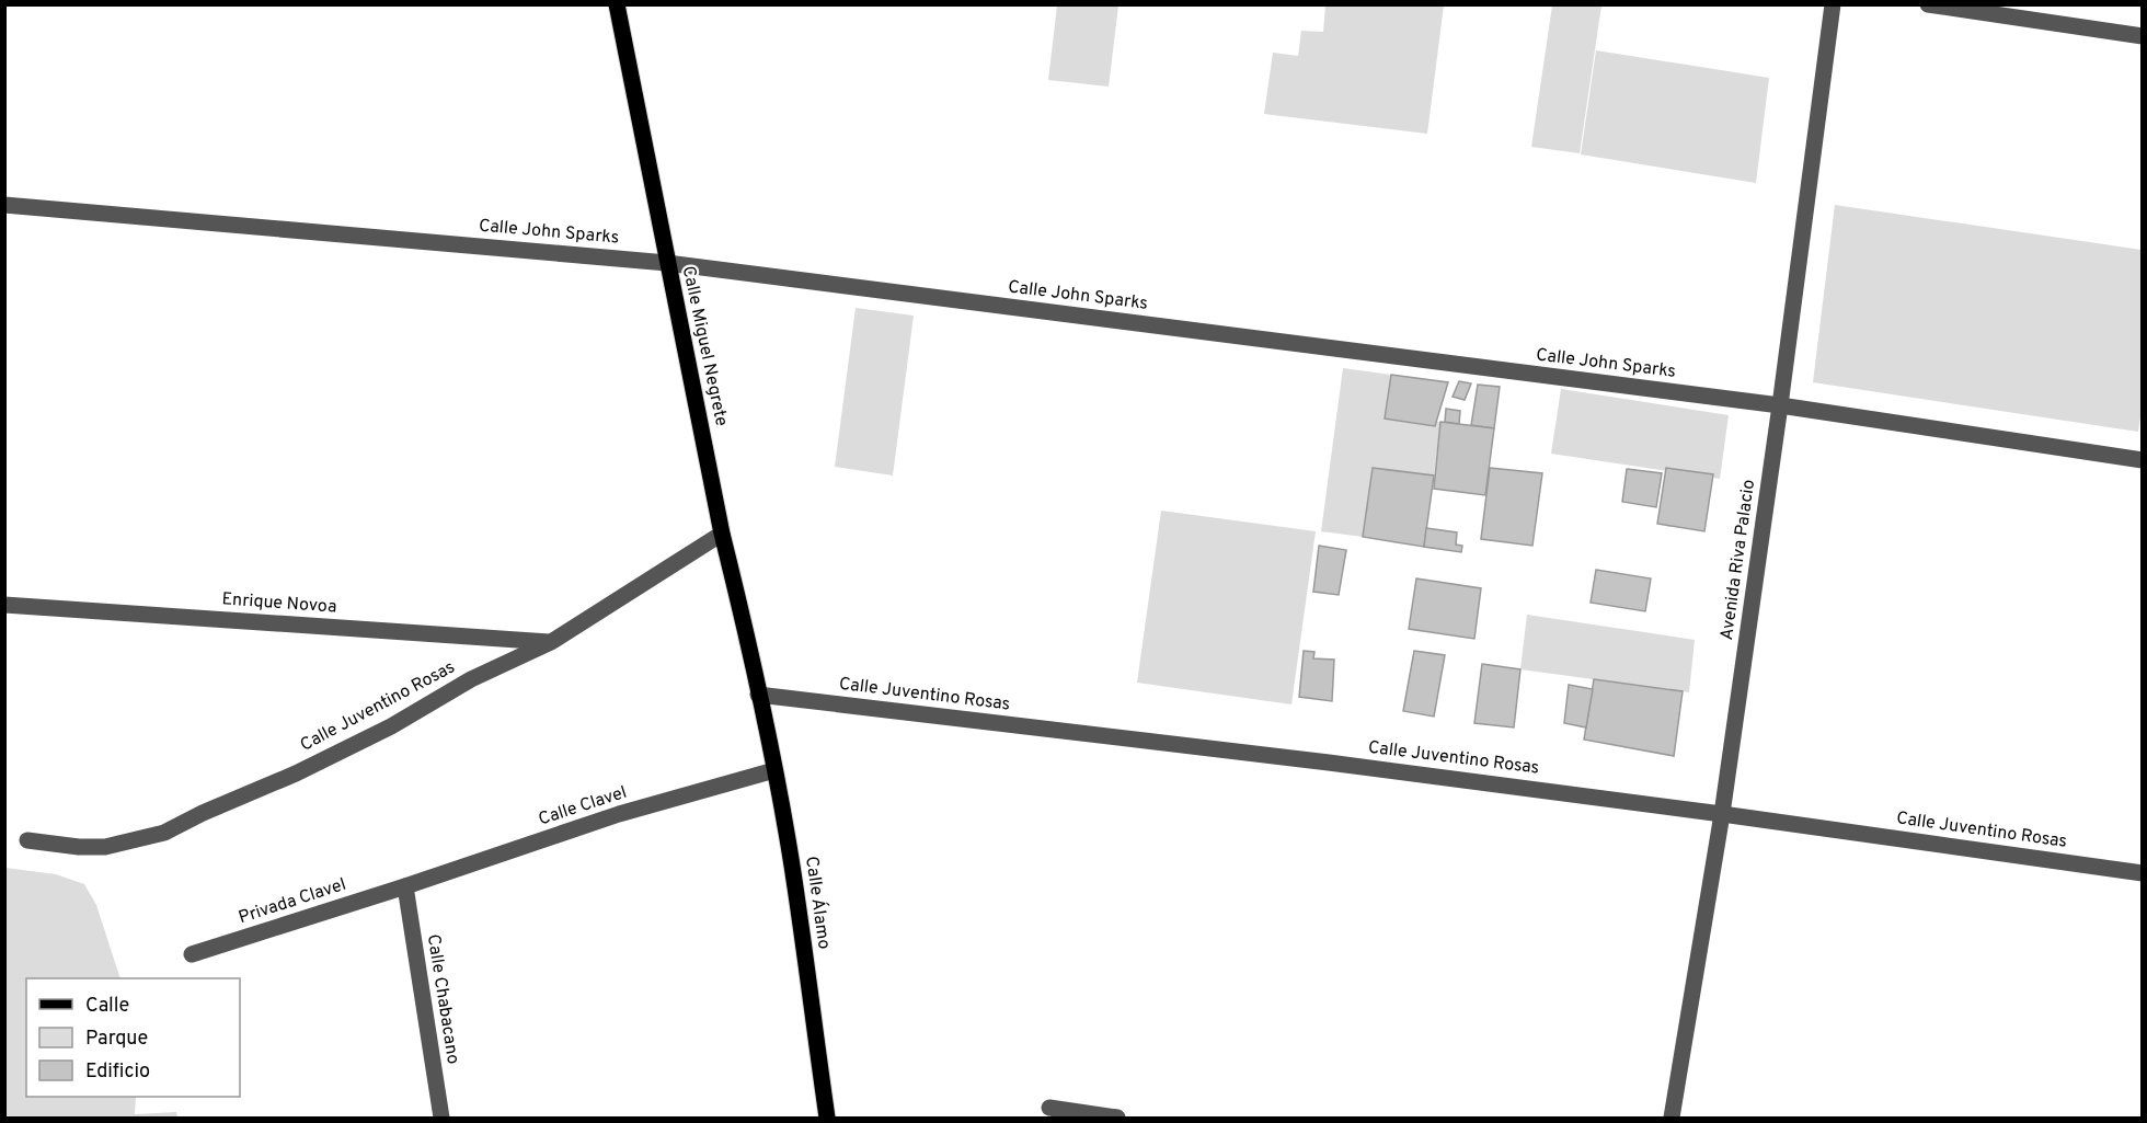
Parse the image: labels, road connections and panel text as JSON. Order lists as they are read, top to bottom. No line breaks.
{"streets":{"main road":["Calle Miguel Negrete","Calle Álamo"],"street":["Calle John Sparks","Avenida Riva Palacio","Enrique Novoa","Calle Juventino Rosas","Calle Clavel","Privada Clavel","Calle Chabacano"]},"crossings":[["Calle John Sparks","Calle Miguel Negrete"],["Calle John Sparks","Avenida Riva Palacio"],["Calle Miguel Negrete","Calle Juventino Rosas"],["Calle Miguel Negrete","Calle Álamo"],["Avenida Riva Palacio","Calle Juventino Rosas"],["Enrique Novoa","Calle Juventino Rosas"],["Calle Juventino Rosas","Calle Álamo"],["Calle Clavel","Privada Clavel"],["Calle Clavel","Calle Álamo"],["Calle Clavel","Calle Chabacano"],["Privada Clavel","Calle Chabacano"]],"legend":["Calle","Parque","Edificio"]}
